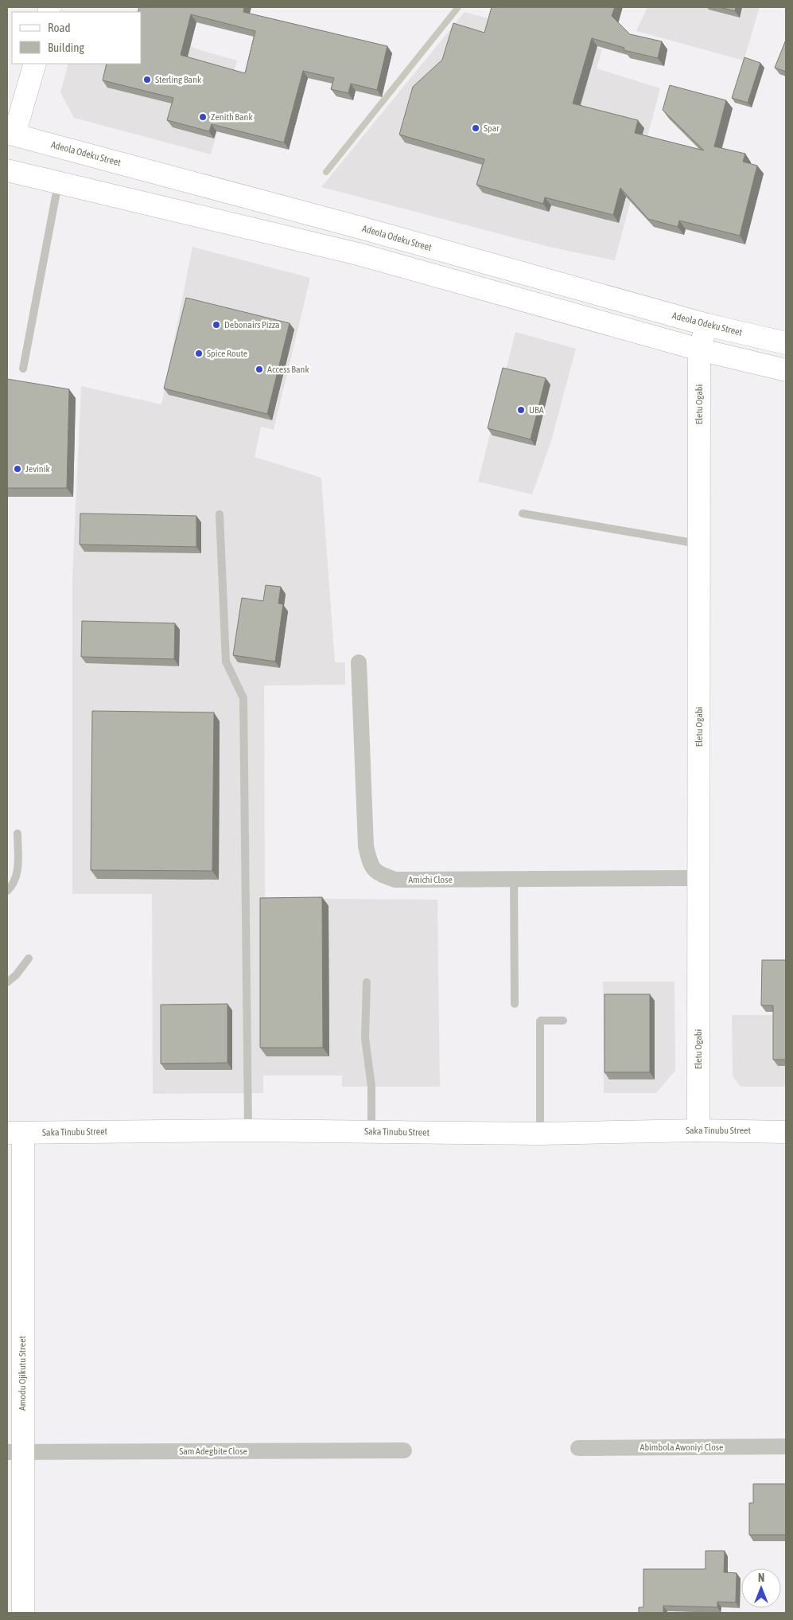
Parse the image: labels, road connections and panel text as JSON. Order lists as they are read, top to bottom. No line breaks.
{"streets":{"street":["Adeola Odeku Street","Eletu Ogabi","Amichi Close","Saka Tinubu Street","Amodu Ojikutu Street","Abimbola Awoniyi Close","Sam Adegbite Close"]},"crossings":[["Adeola Odeku Street","Eletu Ogabi"],["Eletu Ogabi","Amichi Close"],["Eletu Ogabi","Saka Tinubu Street"],["Saka Tinubu Street","Amodu Ojikutu Street"],["Amodu Ojikutu Street","Sam Adegbite Close"]],"places":["Sterling Bank","Zenith Bank","Spar","Debonairs Pizza","Spice Route","Access Bank","UBA","Jevinik"],"legend":["Road","Building"],"north":"top"}
